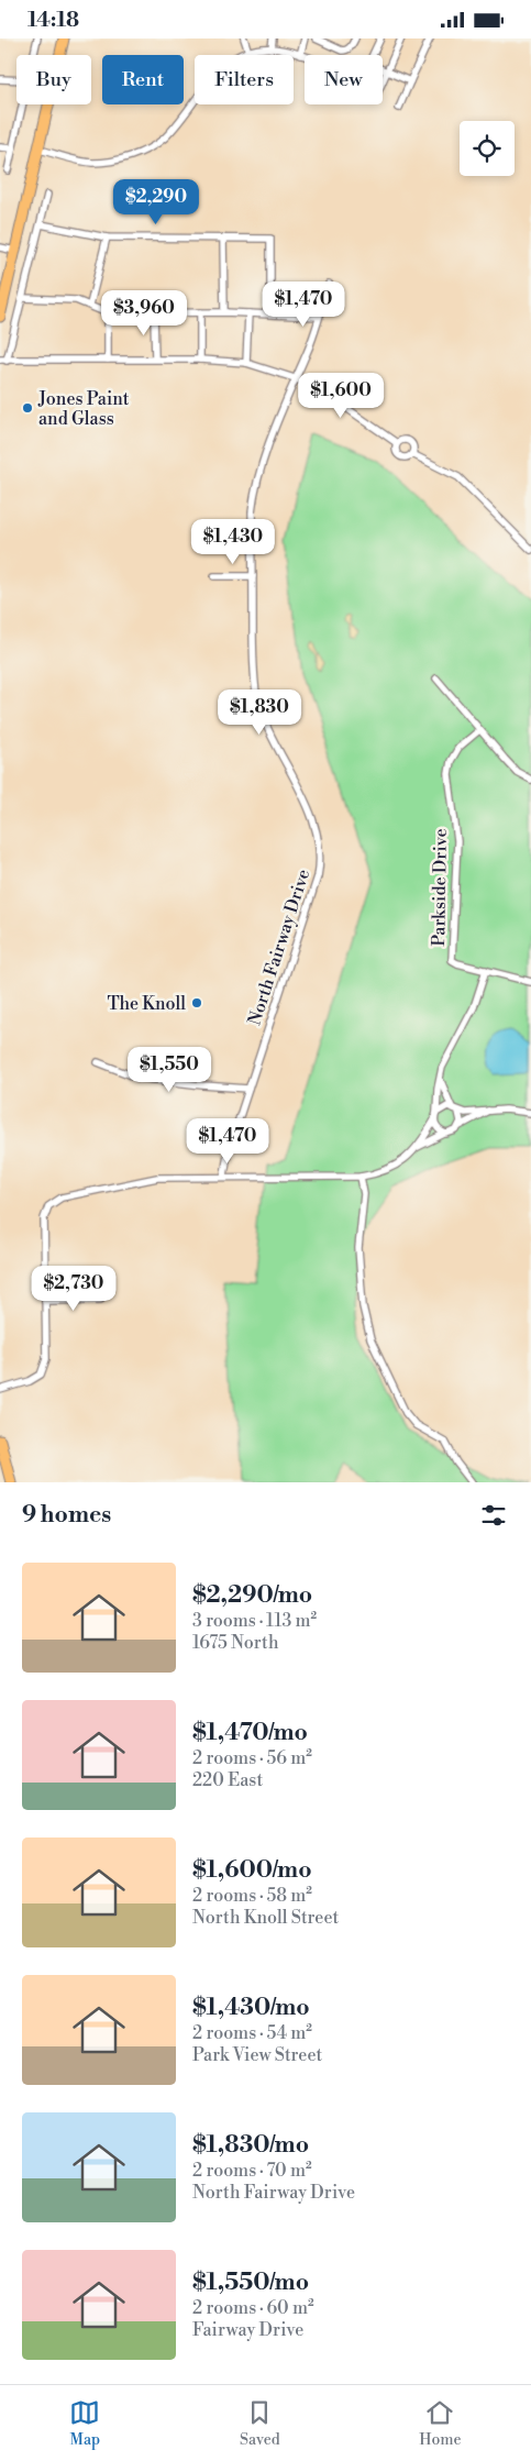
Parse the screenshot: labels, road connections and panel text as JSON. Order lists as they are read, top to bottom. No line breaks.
{"streets":{"street":["Parkside Drive","North Fairway Drive"]},"places":["Jones Paint and Glass","The Knoll"],"page":{"status":"14:18","chip":["Buy","Rent","Filters","New"],"price":["$2,290","$1,470","$3,960","$1,600","$1,430","$1,830","$1,550","$1,470","$2,730"],"heading":"9 homes","list":[{"name":"$2,290/mo","note":"3 rooms · 113 m² · 1675 North"},{"name":"$1,470/mo","note":"2 rooms · 56 m² · 220 East"},{"name":"$1,600/mo","note":"2 rooms · 58 m² · North Knoll Street"},{"name":"$1,430/mo","note":"2 rooms · 54 m² · Park View Street"},{"name":"$1,830/mo","note":"2 rooms · 70 m² · North Fairway Drive"},{"name":"$1,550/mo","note":"2 rooms · 60 m² · Fairway Drive"}],"tabs":["Map","Saved","Home"]}}
